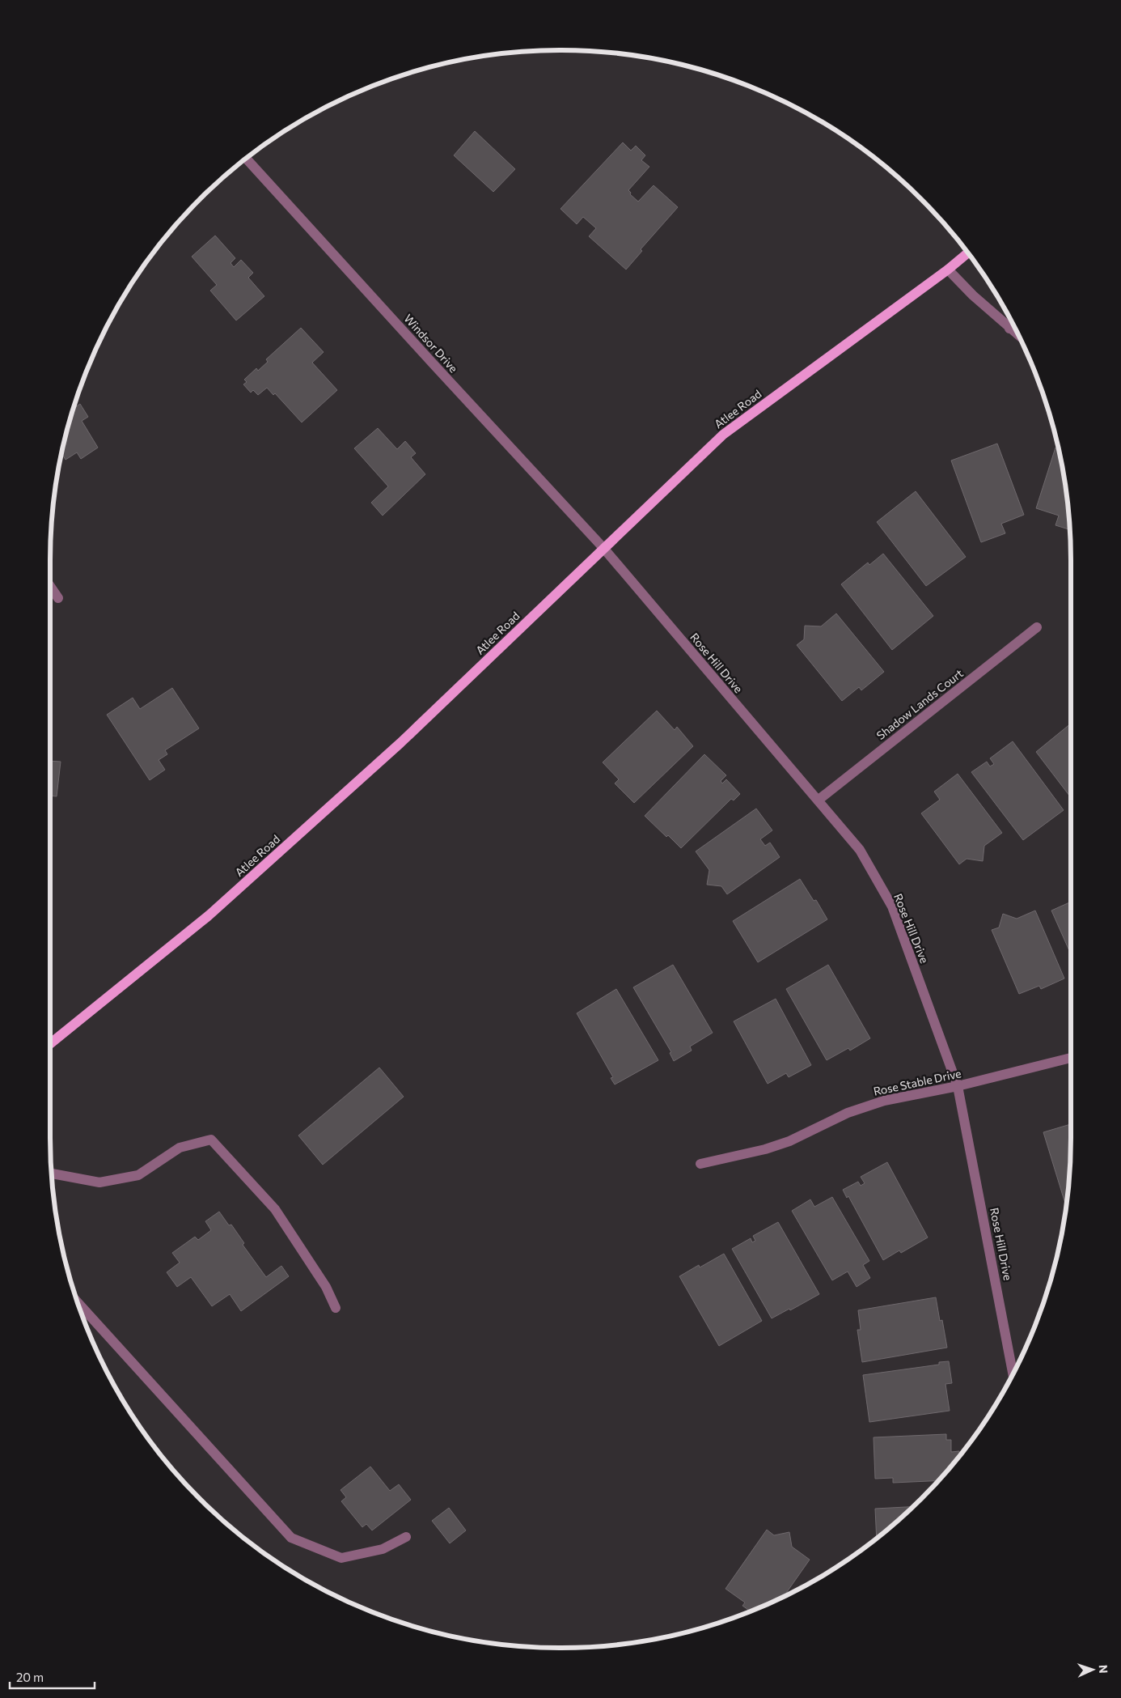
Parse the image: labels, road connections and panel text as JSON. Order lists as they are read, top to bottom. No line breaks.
{"streets":{"main road":["Atlee Road"],"street":["Windsor Drive","Rose Hill Drive","Shadow Lands Court","Rose Stable Drive"]},"crossings":[["Windsor Drive","Atlee Road"],["Windsor Drive","Rose Hill Drive"],["Atlee Road","Rose Hill Drive"],["Rose Hill Drive","Shadow Lands Court"],["Rose Hill Drive","Rose Stable Drive"]],"scale_bar":"20 m","north":"right"}
